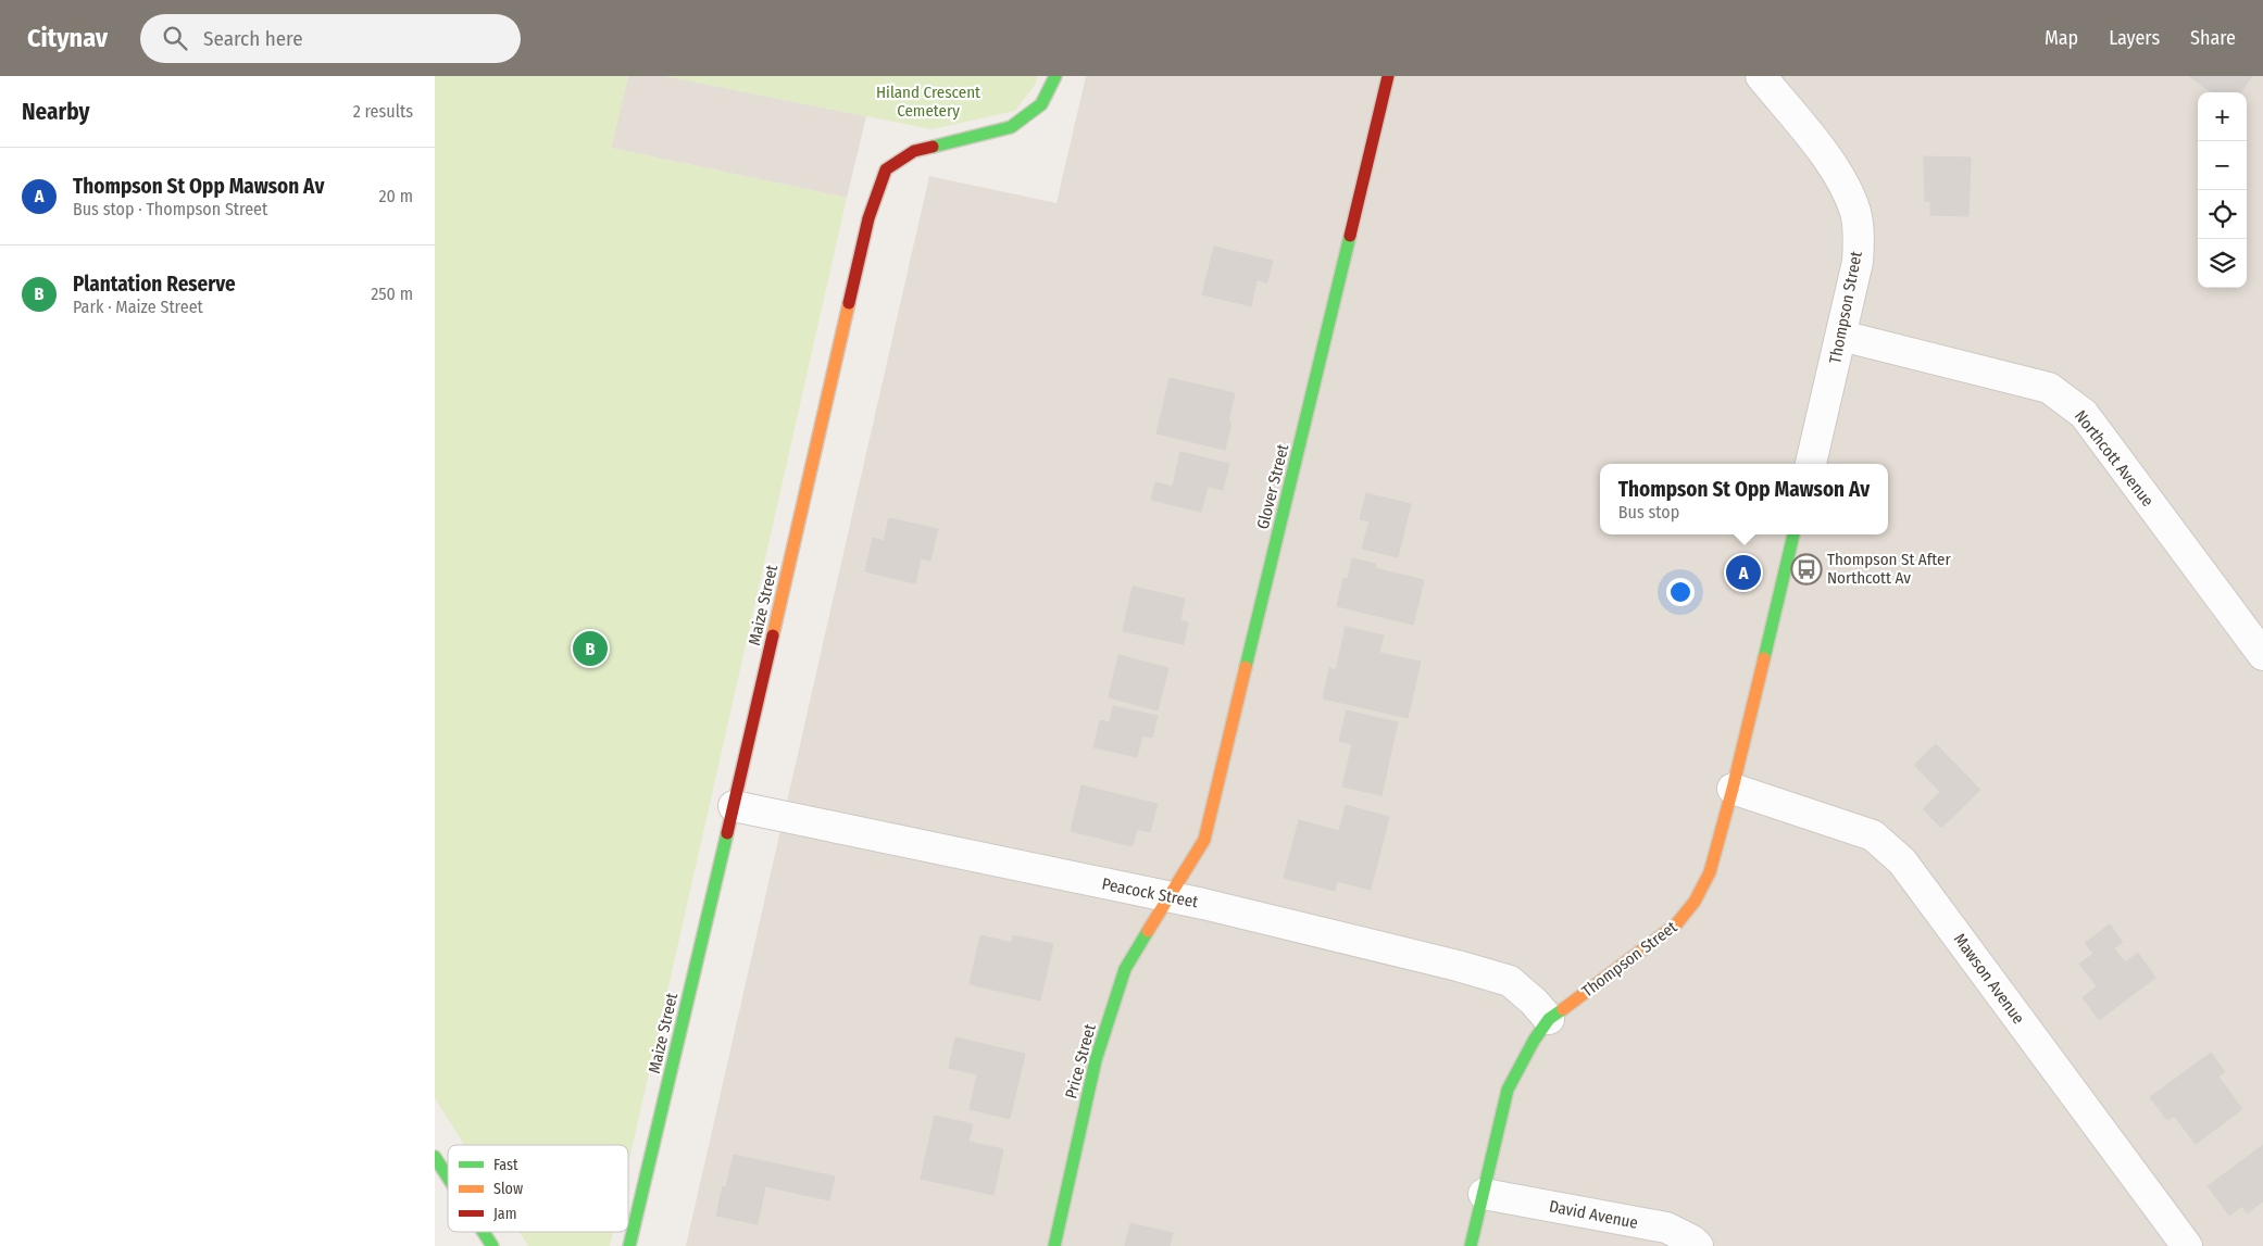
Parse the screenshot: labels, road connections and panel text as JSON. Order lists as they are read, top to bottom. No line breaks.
{"streets":{"street":["Thompson Street","Northcott Avenue","Glover Street","Maize Street","Peacock Street","Mawson Avenue","Price Street","David Avenue"]},"crossings":[["Thompson Street","Northcott Avenue"],["Thompson Street","Peacock Street"],["Thompson Street","Mawson Avenue"],["Thompson Street","David Avenue"],["Glover Street","Peacock Street"],["Glover Street","Price Street"],["Maize Street","Peacock Street"],["Peacock Street","Price Street"]],"parks":["Hiland Crescent Cemetery"],"places":{"bus stop":["Thompson St After Northcott Av"]},"legend":["Fast","Slow","Jam"],"page":{"header":"Citynav","search":"Search here","nav":["Map","Layers","Share"],"heading":["Nearby","2 results"],"map_buttons":["+","−"],"list":[{"mark":"A","name":"Thompson St Opp Mawson Av","note":"Bus stop · Thompson Street","value":"20 m"},{"mark":"B","name":"Plantation Reserve","note":"Park · Maize Street","value":"250 m"}],"popup":["Thompson St Opp Mawson Av","Bus stop"],"pins":["A","B"]}}
